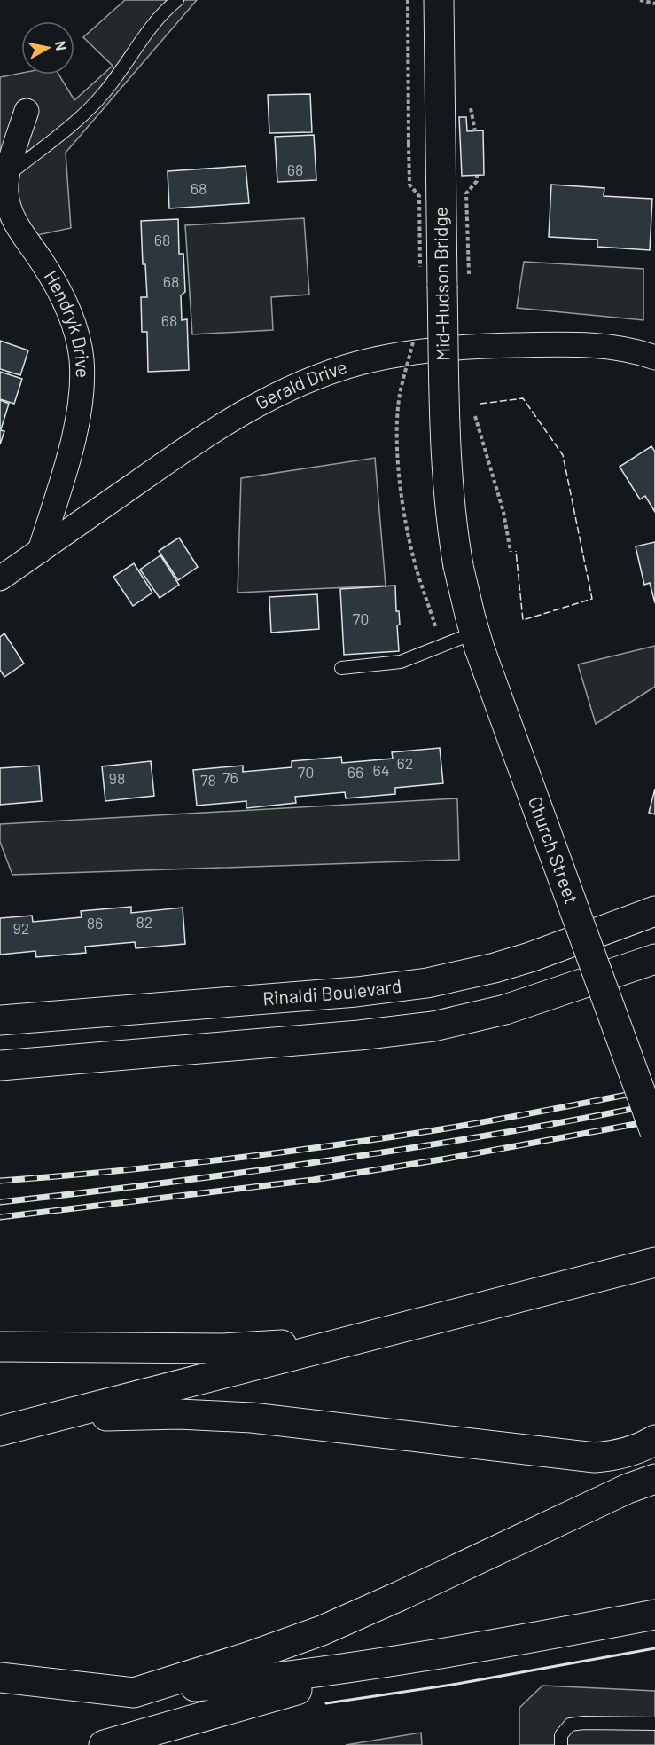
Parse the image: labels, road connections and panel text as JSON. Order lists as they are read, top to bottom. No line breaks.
{"streets":{"main road":["Mid-Hudson Bridge","Church Street","Rinaldi Boulevard"],"street":["Hendryk Drive","Gerald Drive"]},"crossings":[["Mid-Hudson Bridge","Church Street"],["Hendryk Drive","Gerald Drive"]],"house_numbers":["68","68","68","68","68","70","62","64","70","66","76","98","78","82","86","92"],"north":"right"}
